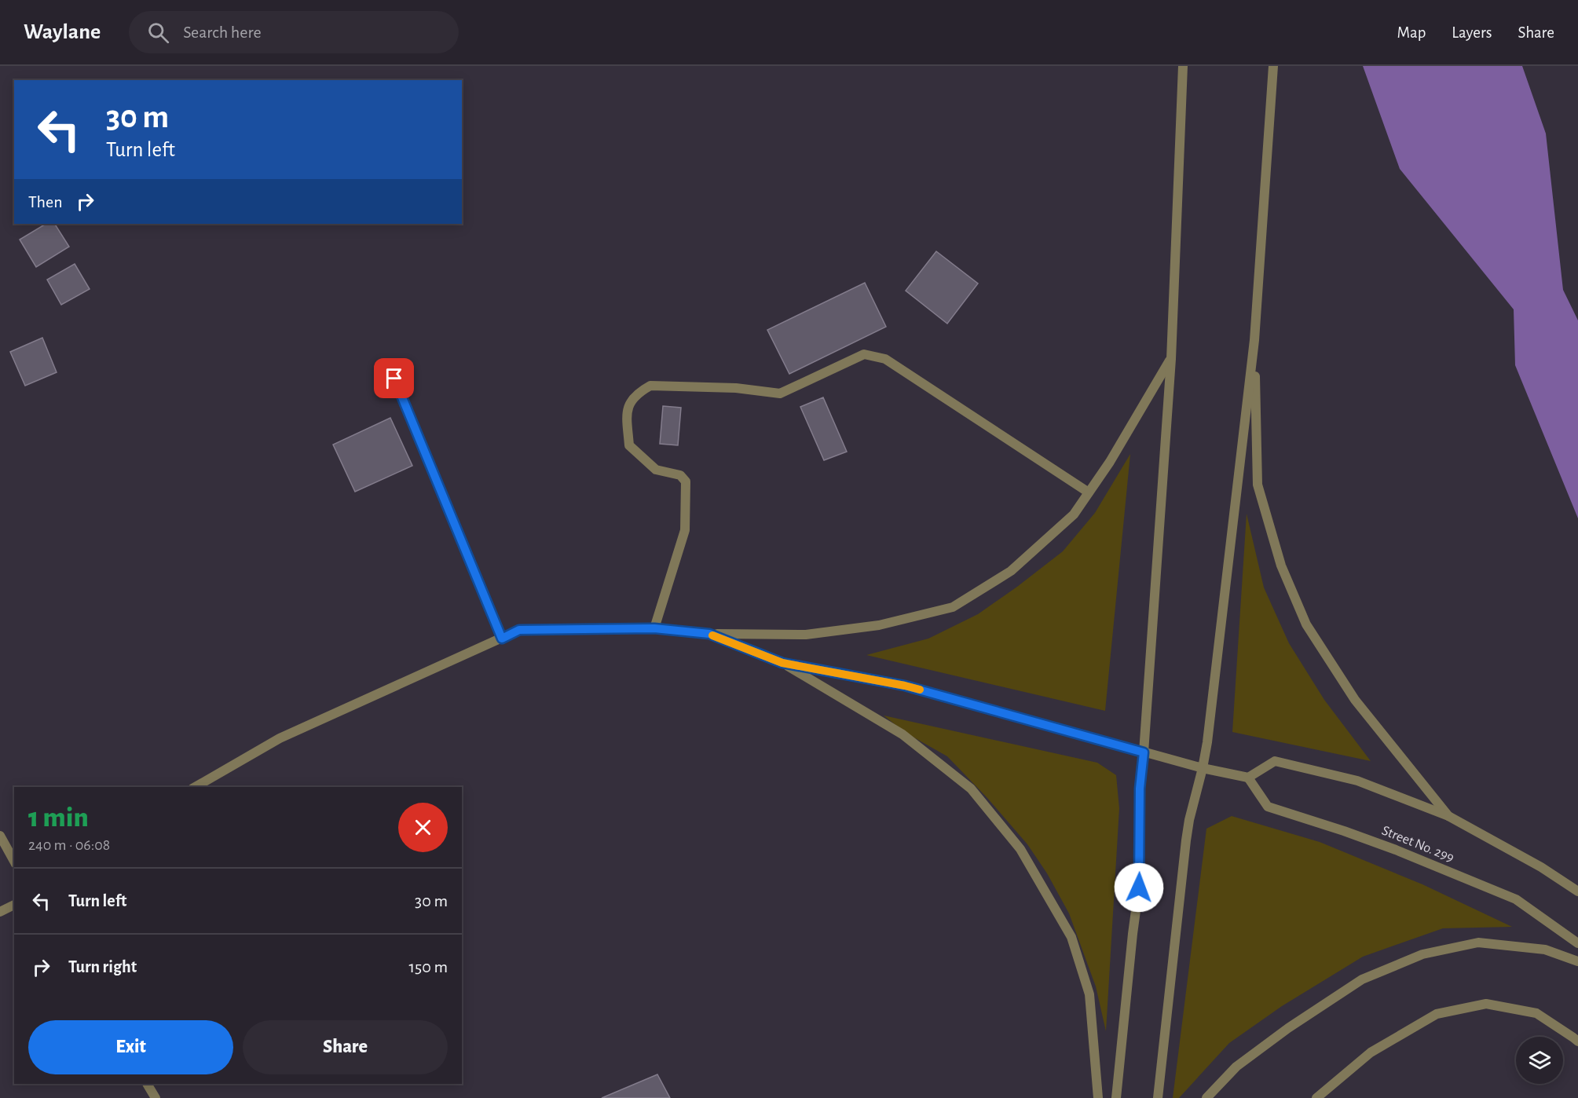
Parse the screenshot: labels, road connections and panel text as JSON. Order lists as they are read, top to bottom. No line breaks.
{"streets":{"street":["Street No. 299"]},"page":{"header":"Waylane","search":"Search here","nav":["Map","Layers","Share"],"turn":["30 m","Turn left"],"then":"Then","heading":["1 min","240 m · 06:08"],"list":[{"name":"Turn left","value":"30 m"},{"name":"Turn right","value":"150 m"}],"buttons":["Exit","Share"]}}
